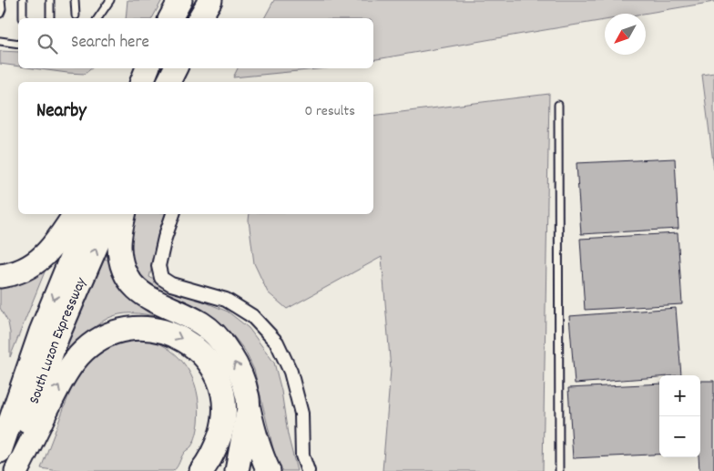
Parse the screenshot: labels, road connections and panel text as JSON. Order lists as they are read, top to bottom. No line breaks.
{"streets":{"highway":["South Luzon Expressway"]},"north":"bottom left","page":{"search":"Search here","heading":["Nearby","0 results"],"map_buttons":["+","−"]}}
